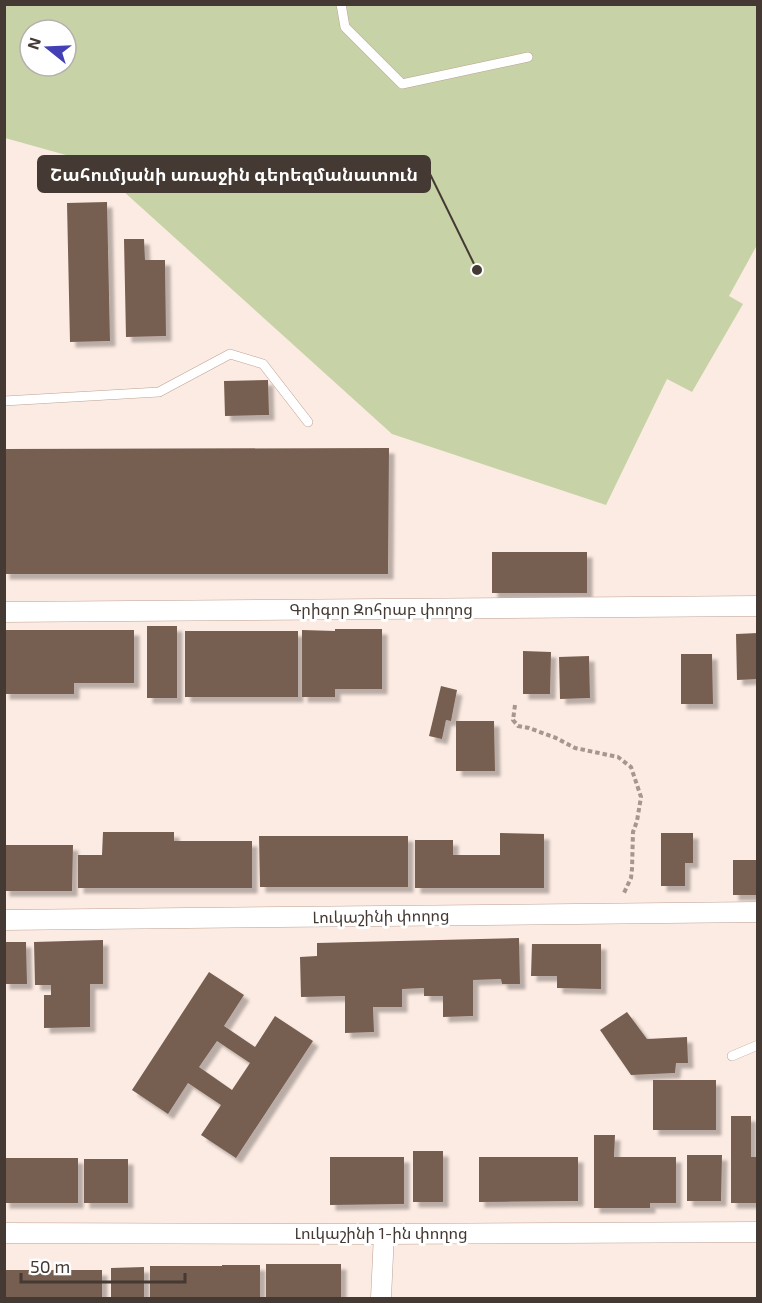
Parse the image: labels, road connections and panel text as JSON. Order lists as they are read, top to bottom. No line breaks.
{"streets":{"street":["Գրիգոր Զոհրաբ փողոց","Լուկաշինի փողոց","Լուկաշինի 1-ին փողոց"]},"places":["Շահումյանի առաջին գերեզմանատուն"],"scale_bar":"50 m","north":"left"}
